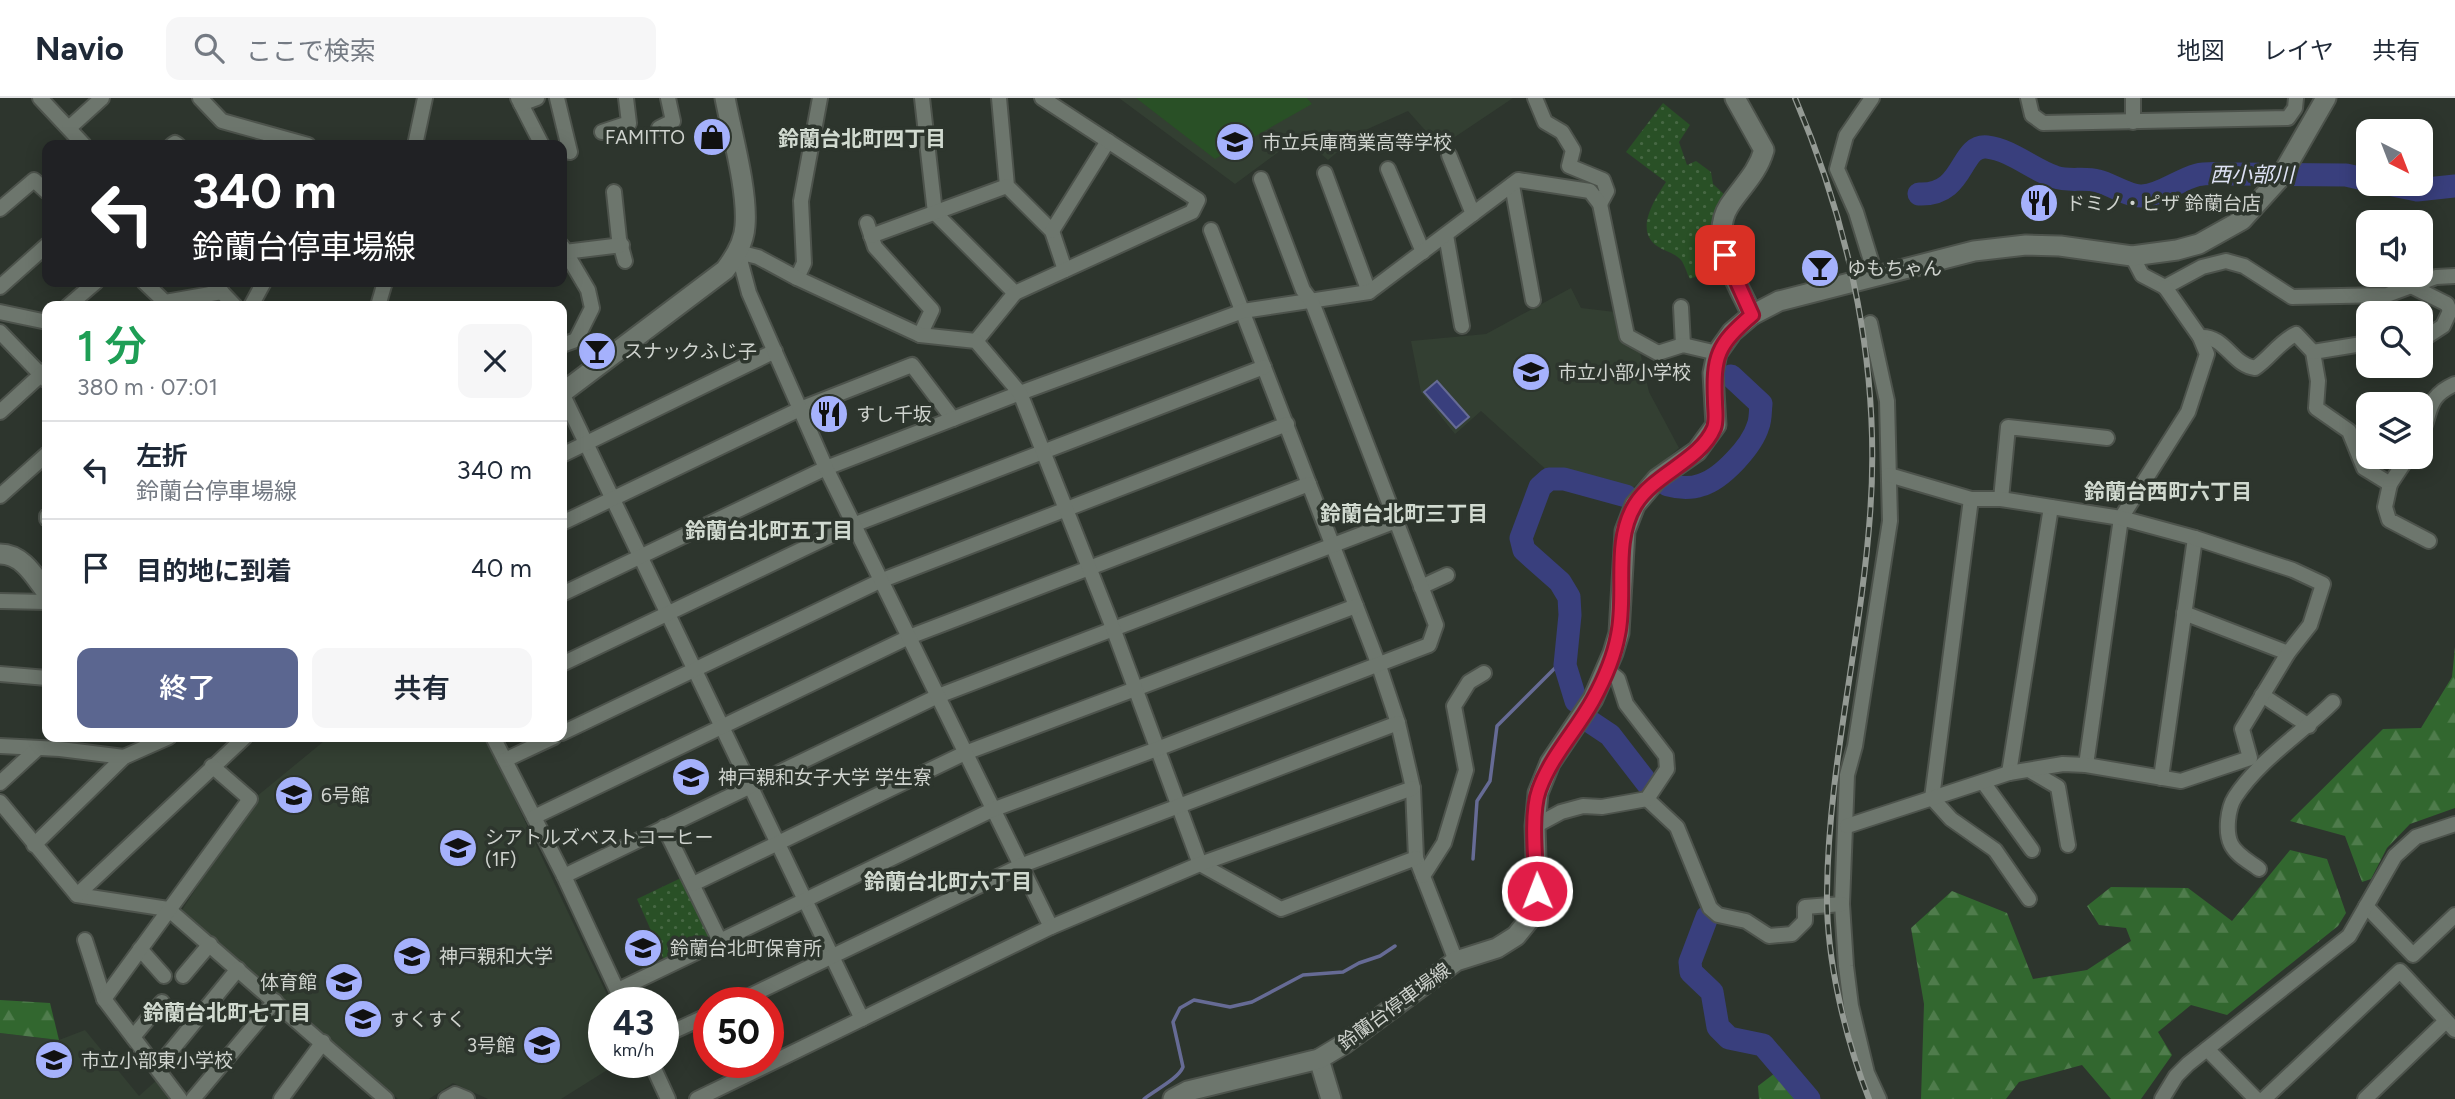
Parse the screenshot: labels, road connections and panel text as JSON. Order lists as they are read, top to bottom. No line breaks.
{"streets":{"main road":["鈴蘭台停車場線"]},"districts":["鈴蘭台北町四丁目","鈴蘭台西町六丁目","鈴蘭台北町三丁目","鈴蘭台北町五丁目","鈴蘭台北町六丁目","鈴蘭台北町七丁目"],"water":["西小部川"],"places":{"shop":["FAMITTO"],"school or university":["市立兵庫商業高等学校","市立小部小学校","神戸親和女子大学 学生寮","6号館","シアトルズベストコーヒー (1F)","鈴蘭台北町保育所","神戸親和大学","体育館","すくすく","3号館","市立小部東小学校"],"restaurant":["ドミノ・ピザ 鈴蘭台店","すし千坂"],"bar":["ゆもちゃん","スナックふじ子"]},"north":"bottom right","page":{"header":"Navio","search":"ここで検索","nav":["地図","レイヤ","共有"],"turn":["340 m","鈴蘭台停車場線"],"heading":["1 分","380 m · 07:01"],"list":[{"name":"左折","note":"鈴蘭台停車場線","value":"340 m"},{"name":"目的地に到着","value":"40 m"}],"buttons":["終了","共有"],"speed":"43 km/h","limit":"50"}}
